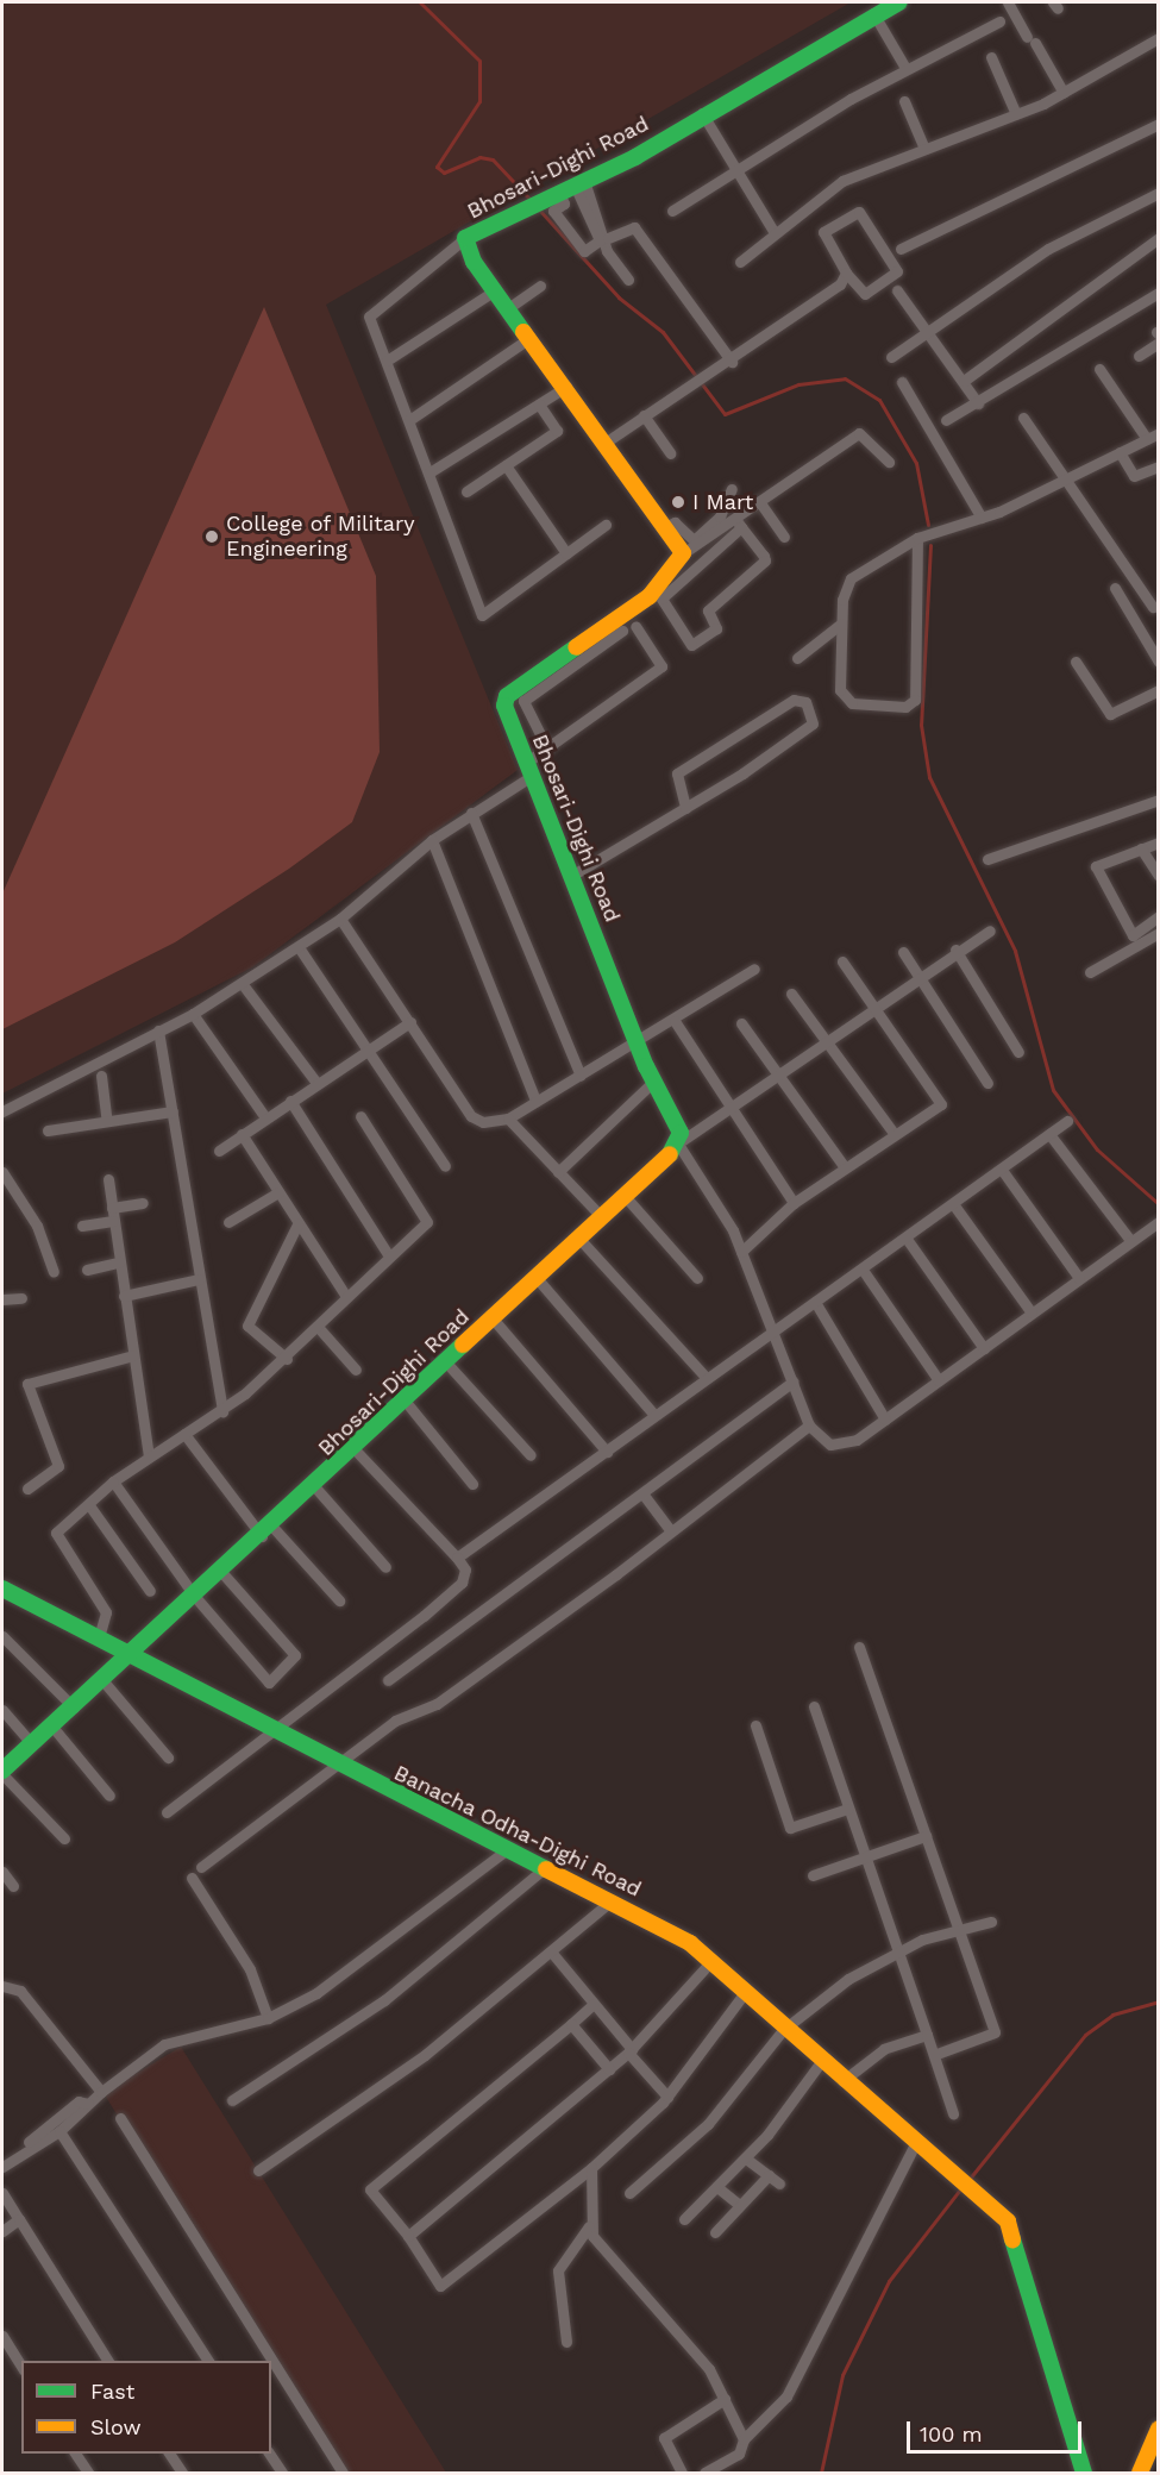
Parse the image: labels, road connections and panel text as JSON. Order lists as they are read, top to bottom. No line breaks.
{"streets":{"street":["Bhosari-Dighi Road","Banacha Odha-Dighi Road"]},"crossings":[["Bhosari-Dighi Road","Banacha Odha-Dighi Road"]],"places":["I Mart","College of Military Engineering"],"legend":["Fast","Slow"],"scale_bar":"100 m"}
